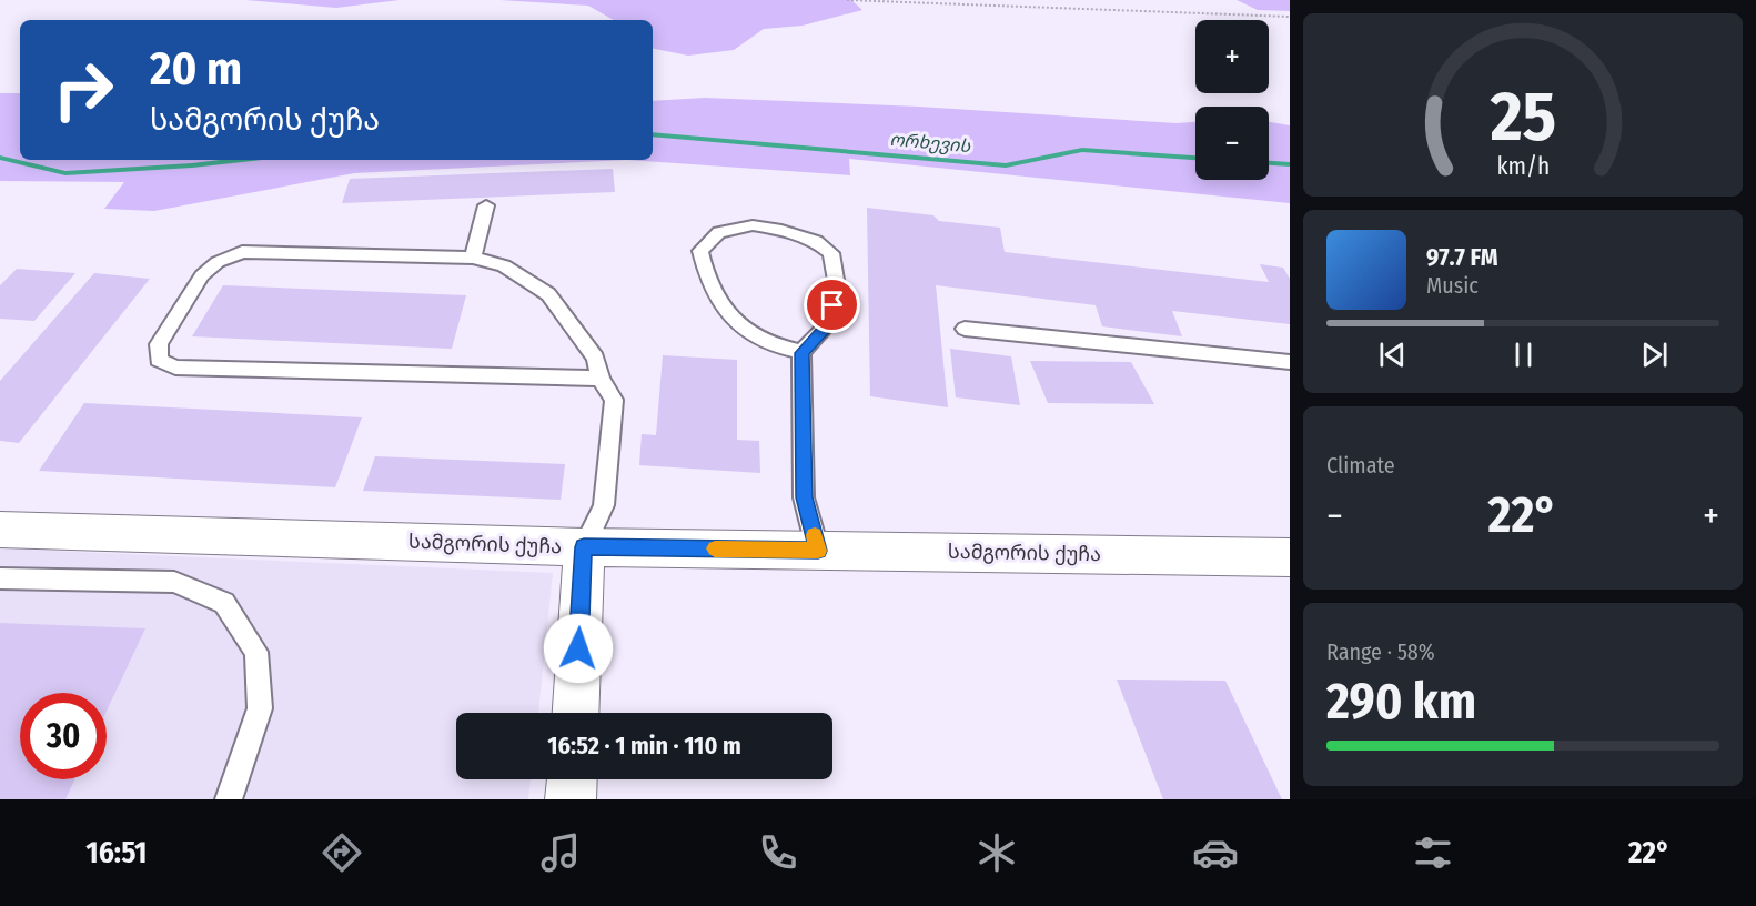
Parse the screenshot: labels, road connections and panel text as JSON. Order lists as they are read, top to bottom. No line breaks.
{"streets":{"street":["სამგორის ქუჩა"]},"water":["ორხევის"],"page":{"map_buttons":["+","−"],"turn":["20 m","სამგორის ქუჩა"],"song":["97.7 FM","Music"],"tile":["Climate",["Range · 58%","290 km"]],"heat":["−","22°","+"],"limit":"30","trip":"16:52 · 1 min · 110 m","tabs":["16:51","22°"],"gauge":["25","km/h"]}}
